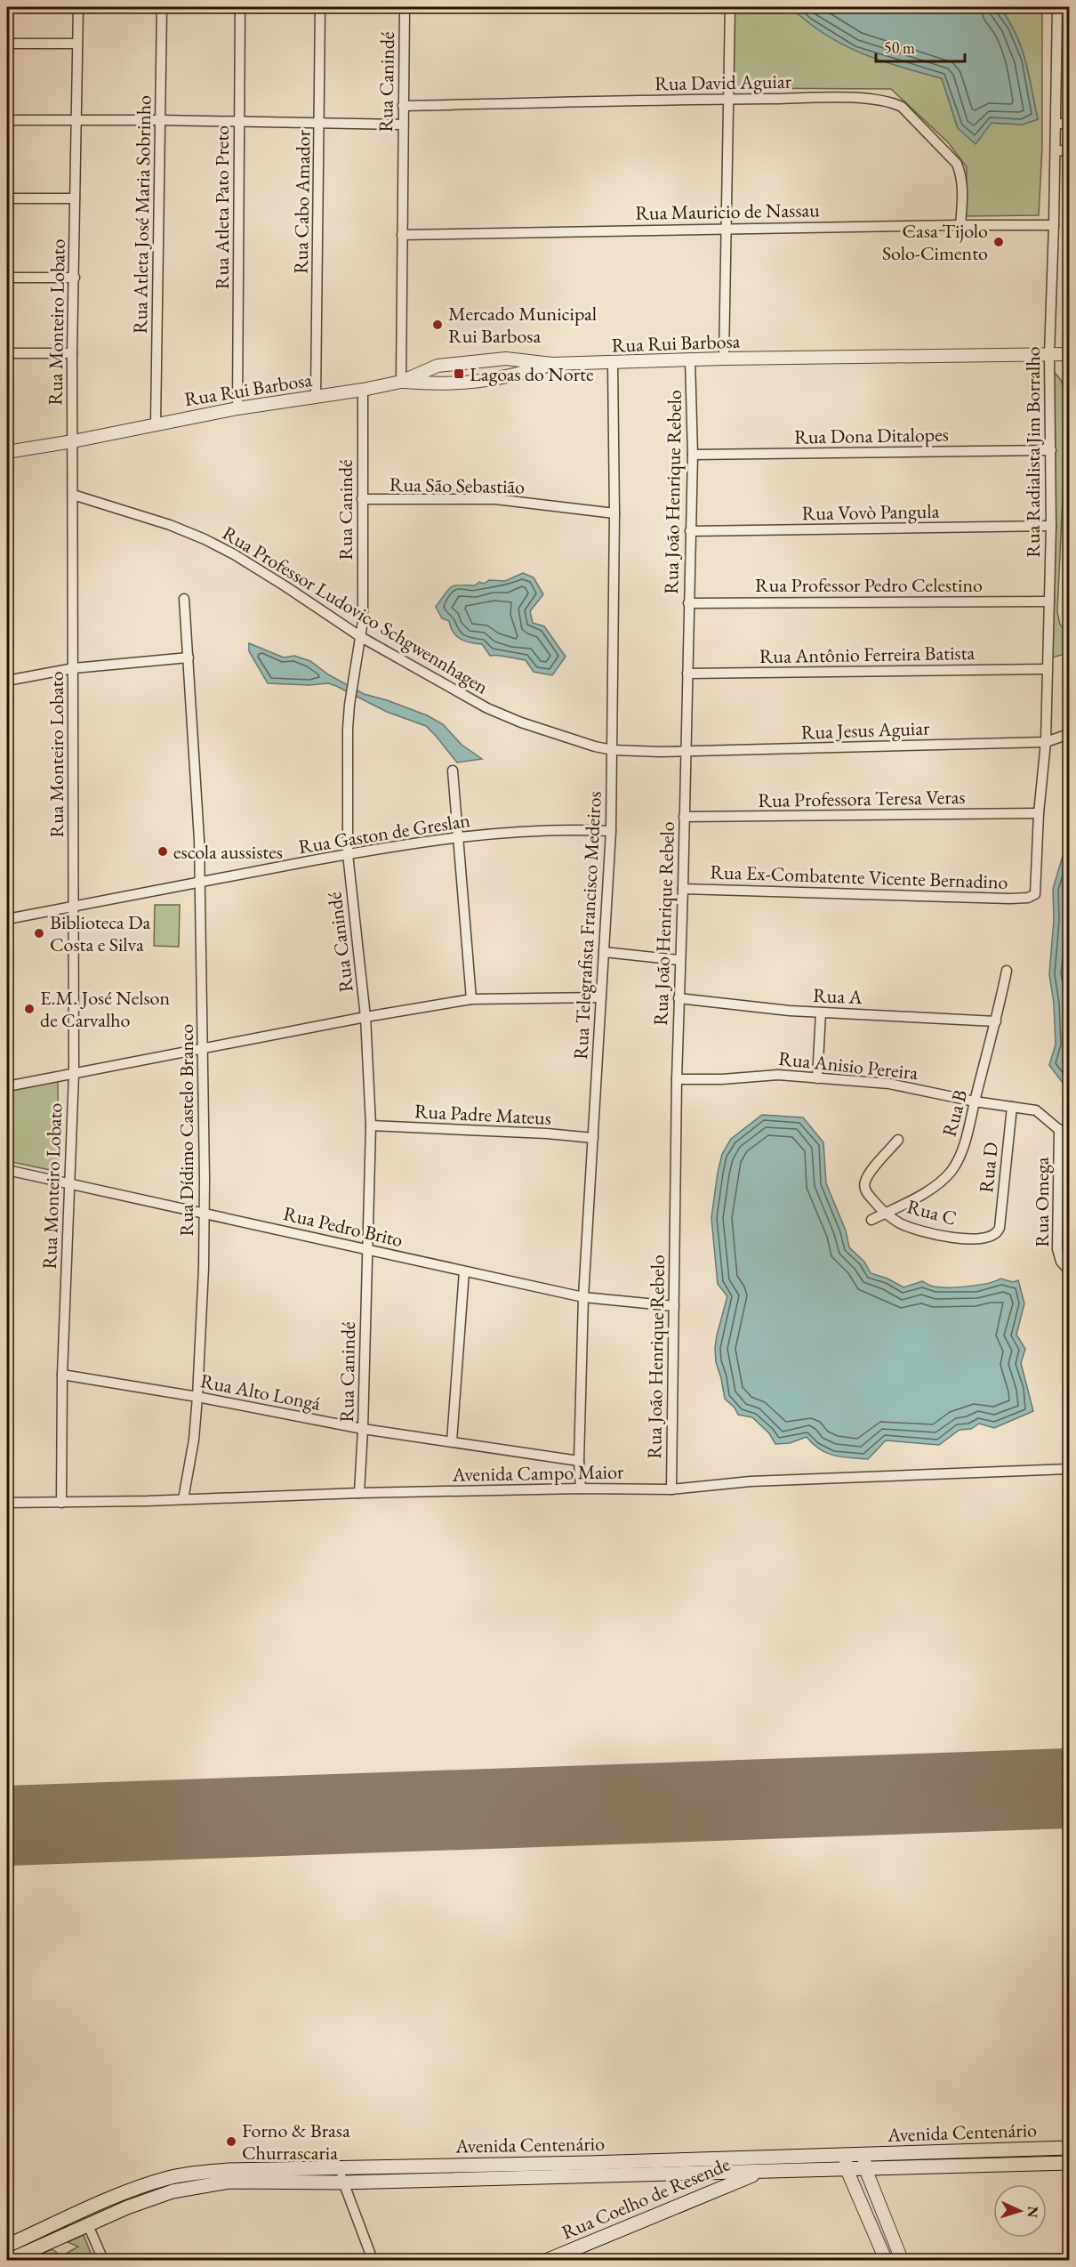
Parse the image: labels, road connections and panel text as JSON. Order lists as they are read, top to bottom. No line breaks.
{"streets":{"main road":["Avenida Centenário","Rua Coelho de Resende"],"street":["Rua Canindé","Rua David Aguiar","Rua Cabo Amador","Rua Atleta Pato Preto","Rua Mauricio de Nassau","Rua Atleta José Maria Sobrinho","Rua Monteiro Lobato","Rua Rui Barbosa","Rua Dona Ditalopes","Rua Radialista Jim Borralho","Rua São Sebastião","Rua João Henrique Rebelo","Rua Vovò Pangula","Rua Professor Pedro Celestino","Rua Professor Ludovico Schgwennhagen","Rua Antônio Ferreira Batista","Rua Jesus Aguiar","Rua Professora Teresa Veras","Rua Gaston de Greslan","Rua Ex-Combatente Vicente Bernadino","Rua Telegrafista Francisco Medeiros","Rua A","Rua Anisio Pereira","Rua B","Rua Padre Mateus","Rua Dídimo Castelo Branco","Rua D","Rua Omega","Rua C","Rua Pedro Brito","Rua Alto Longá","Avenida Campo Maior"]},"crossings":[["Rua Canindé","Rua David Aguiar"],["Rua Canindé","Rua Mauricio de Nassau"],["Rua Canindé","Rua Rui Barbosa"],["Rua Canindé","Rua São Sebastião"],["Rua Canindé","Rua Professor Ludovico Schgwennhagen"],["Rua Canindé","Rua Gaston de Greslan"],["Rua Canindé","Rua Padre Mateus"],["Rua Canindé","Rua Pedro Brito"],["Rua Canindé","Rua Alto Longá"],["Rua Canindé","Avenida Campo Maior"],["Rua David Aguiar","Rua Mauricio de Nassau"],["Rua Cabo Amador","Rua Rui Barbosa"],["Rua Atleta Pato Preto","Rua Rui Barbosa"],["Rua Mauricio de Nassau","Rua Radialista Jim Borralho"],["Rua Atleta José Maria Sobrinho","Rua Rui Barbosa"],["Rua Monteiro Lobato","Rua Rui Barbosa"],["Rua Monteiro Lobato","Rua Professor Ludovico Schgwennhagen"],["Rua Monteiro Lobato","Rua Gaston de Greslan"],["Rua Monteiro Lobato","Rua Pedro Brito"],["Rua Monteiro Lobato","Rua Alto Longá"],["Rua Monteiro Lobato","Avenida Campo Maior"],["Rua Rui Barbosa","Rua Radialista Jim Borralho"],["Rua Rui Barbosa","Rua João Henrique Rebelo"],["Rua Rui Barbosa","Rua Telegrafista Francisco Medeiros"],["Rua Dona Ditalopes","Rua Radialista Jim Borralho"],["Rua Dona Ditalopes","Rua João Henrique Rebelo"],["Rua Radialista Jim Borralho","Rua Vovò Pangula"],["Rua Radialista Jim Borralho","Rua Professor Pedro Celestino"],["Rua Radialista Jim Borralho","Rua Antônio Ferreira Batista"],["Rua Radialista Jim Borralho","Rua Jesus Aguiar"],["Rua Radialista Jim Borralho","Rua Professora Teresa Veras"],["Rua Radialista Jim Borralho","Rua Ex-Combatente Vicente Bernadino"],["Rua São Sebastião","Rua Telegrafista Francisco Medeiros"],["Rua João Henrique Rebelo","Rua Vovò Pangula"],["Rua João Henrique Rebelo","Rua Professor Pedro Celestino"],["Rua João Henrique Rebelo","Rua Professor Ludovico Schgwennhagen"],["Rua João Henrique Rebelo","Rua Antônio Ferreira Batista"],["Rua João Henrique Rebelo","Rua Jesus Aguiar"],["Rua João Henrique Rebelo","Rua Professora Teresa Veras"],["Rua João Henrique Rebelo","Rua Ex-Combatente Vicente Bernadino"],["Rua João Henrique Rebelo","Rua A"],["Rua João Henrique Rebelo","Rua Anisio Pereira"],["Rua João Henrique Rebelo","Rua Pedro Brito"],["Rua João Henrique Rebelo","Avenida Campo Maior"],["Rua Professor Ludovico Schgwennhagen","Rua Jesus Aguiar"],["Rua Professor Ludovico Schgwennhagen","Rua Telegrafista Francisco Medeiros"],["Rua Gaston de Greslan","Rua Telegrafista Francisco Medeiros"],["Rua Gaston de Greslan","Rua Dídimo Castelo Branco"],["Rua Telegrafista Francisco Medeiros","Rua Padre Mateus"],["Rua Telegrafista Francisco Medeiros","Rua Pedro Brito"],["Rua Telegrafista Francisco Medeiros","Rua Alto Longá"],["Rua Telegrafista Francisco Medeiros","Avenida Campo Maior"],["Rua A","Rua B"],["Rua Anisio Pereira","Rua B"],["Rua Anisio Pereira","Rua D"],["Rua Anisio Pereira","Rua Omega"],["Rua B","Rua C"],["Rua Dídimo Castelo Branco","Rua Pedro Brito"],["Rua Dídimo Castelo Branco","Rua Alto Longá"],["Rua Dídimo Castelo Branco","Avenida Campo Maior"],["Rua D","Rua C"],["Avenida Centenário","Rua Coelho de Resende"]],"places":{"other":["Casa Tijolo Solo-Cimento","Mercado Municipal Rui Barbosa","escola aussistes","Biblioteca Da Costa e Silva","E.M. José Nelson de Carvalho","Forno & Brasa Churrascaria"],"transit":["Lagoas do Norte"]},"scale_bar":"50 m","north":"right"}
